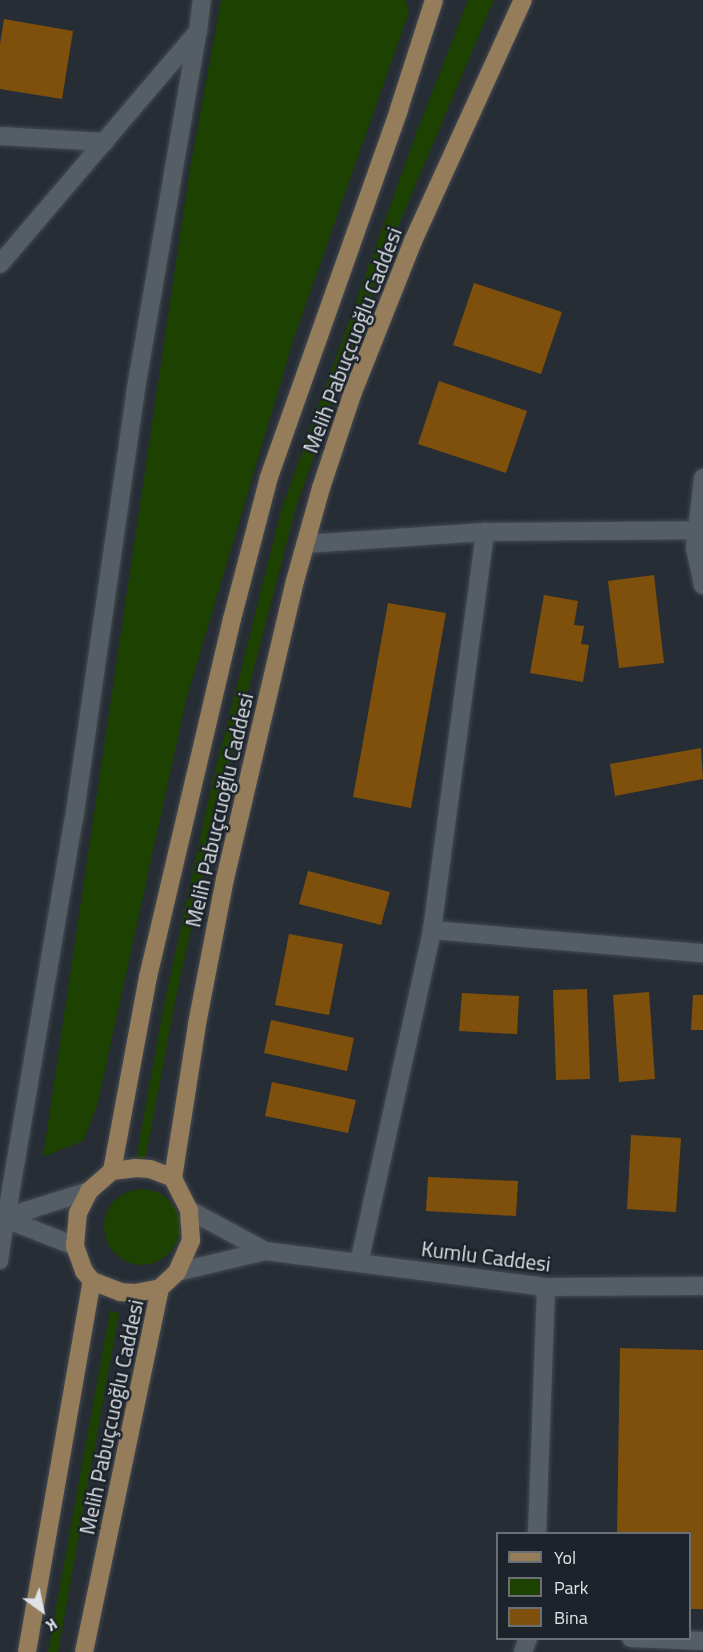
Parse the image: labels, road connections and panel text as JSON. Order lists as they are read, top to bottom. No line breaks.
{"streets":{"main road":["Melih Pabuçcuoğlu Caddesi"],"street":["Kumlu Caddesi"]},"legend":["Yol","Park","Bina"],"north":"bottom right"}
